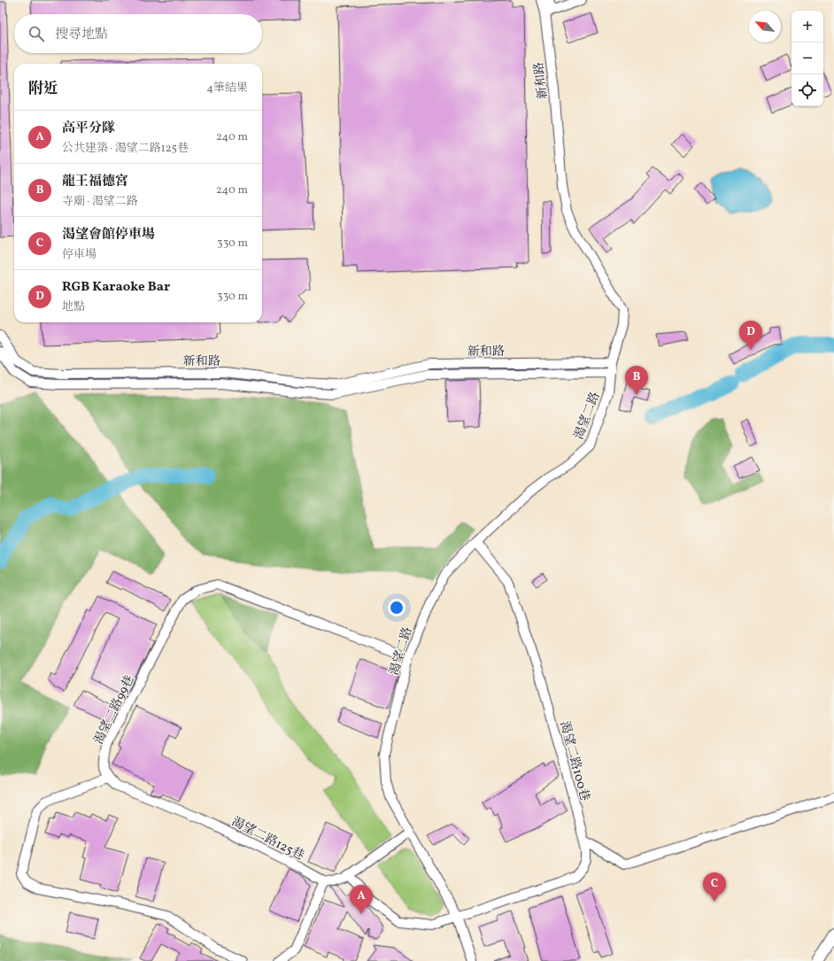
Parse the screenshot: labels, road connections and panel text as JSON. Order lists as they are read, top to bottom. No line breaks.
{"streets":{"street":["新和路","渴望二路","渴望二路99巷","渴望二路100巷","渴望二路125巷"]},"crossings":[["新和路","渴望二路"],["渴望二路","渴望二路99巷"],["渴望二路","渴望二路100巷"],["渴望二路99巷","渴望二路125巷"]],"north":"top left","page":{"map_buttons":["+","−"],"search":"搜尋地點","heading":["附近","4筆結果"],"list":[{"mark":"A","name":"高平分隊","note":"公共建築 · 渴望二路125巷","value":"240 m"},{"mark":"B","name":"龍王福德宮","note":"寺廟 · 渴望二路","value":"240 m"},{"mark":"C","name":"渴望會館停車場","note":"停車場","value":"330 m"},{"mark":"D","name":"RGB Karaoke Bar","note":"地點","value":"330 m"}],"pins":["D","B","C","A"]}}
